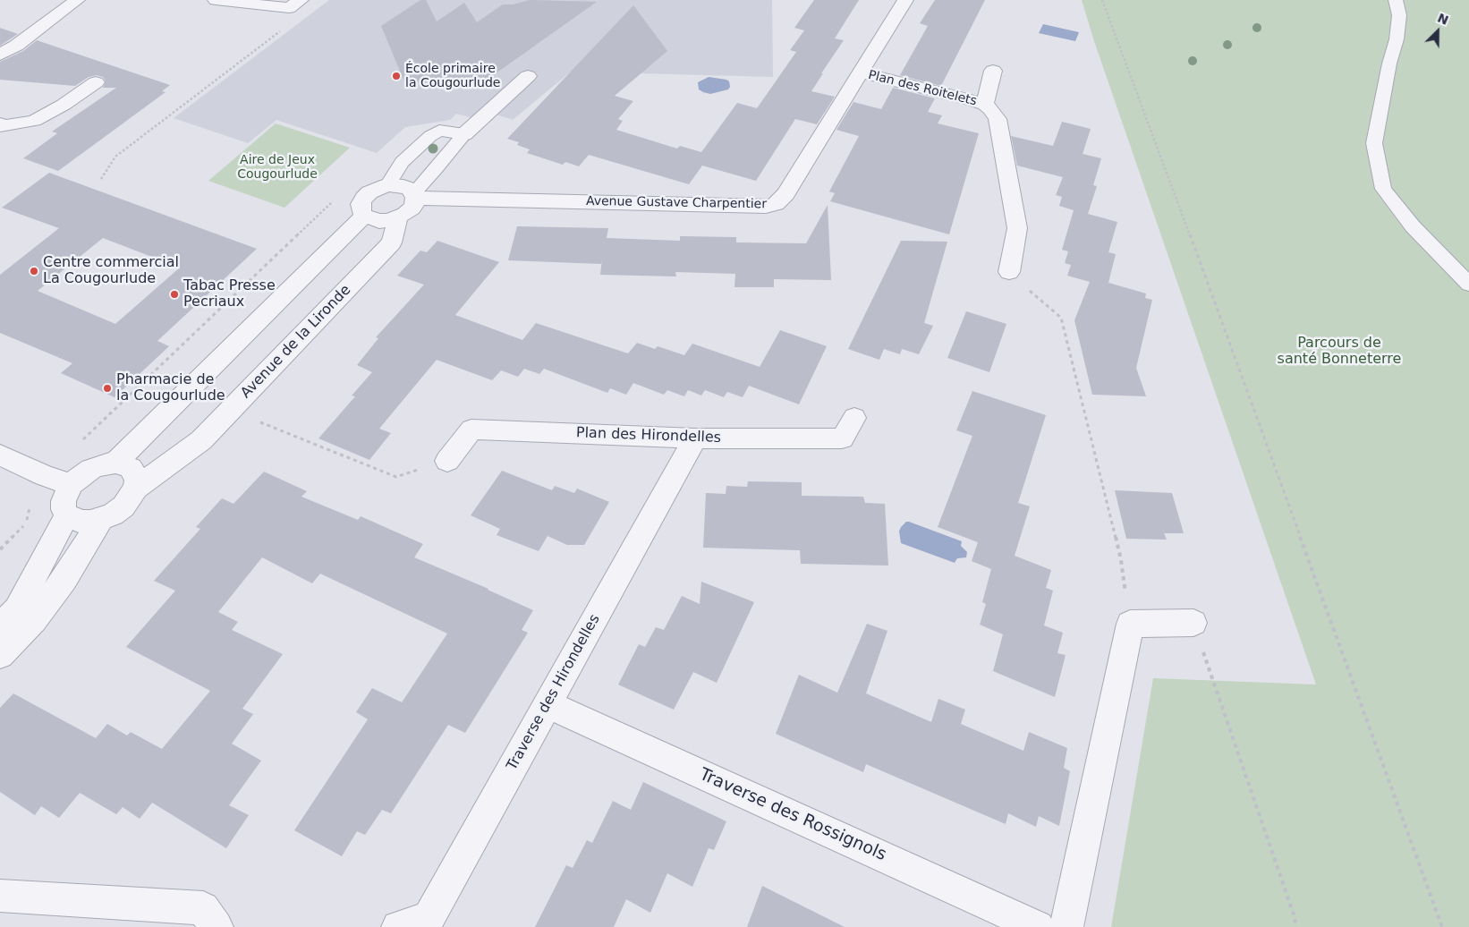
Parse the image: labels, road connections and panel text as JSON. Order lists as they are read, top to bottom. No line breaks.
{"streets":{"street":["Plan des Roitelets","Avenue Gustave Charpentier","Avenue de la Lironde","Plan des Hirondelles","Traverse des Hirondelles","Traverse des Rossignols"]},"crossings":[["Plan des Roitelets","Avenue Gustave Charpentier"],["Avenue Gustave Charpentier","Avenue de la Lironde"],["Plan des Hirondelles","Traverse des Hirondelles"],["Traverse des Hirondelles","Traverse des Rossignols"]],"parks":["Aire de Jeux Cougourlude","Parcours de santé Bonneterre"],"places":["École primaire la Cougourlude","Centre commercial La Cougourlude","Tabac Presse Pecriaux","Pharmacie de la Cougourlude"],"north":"top right"}
